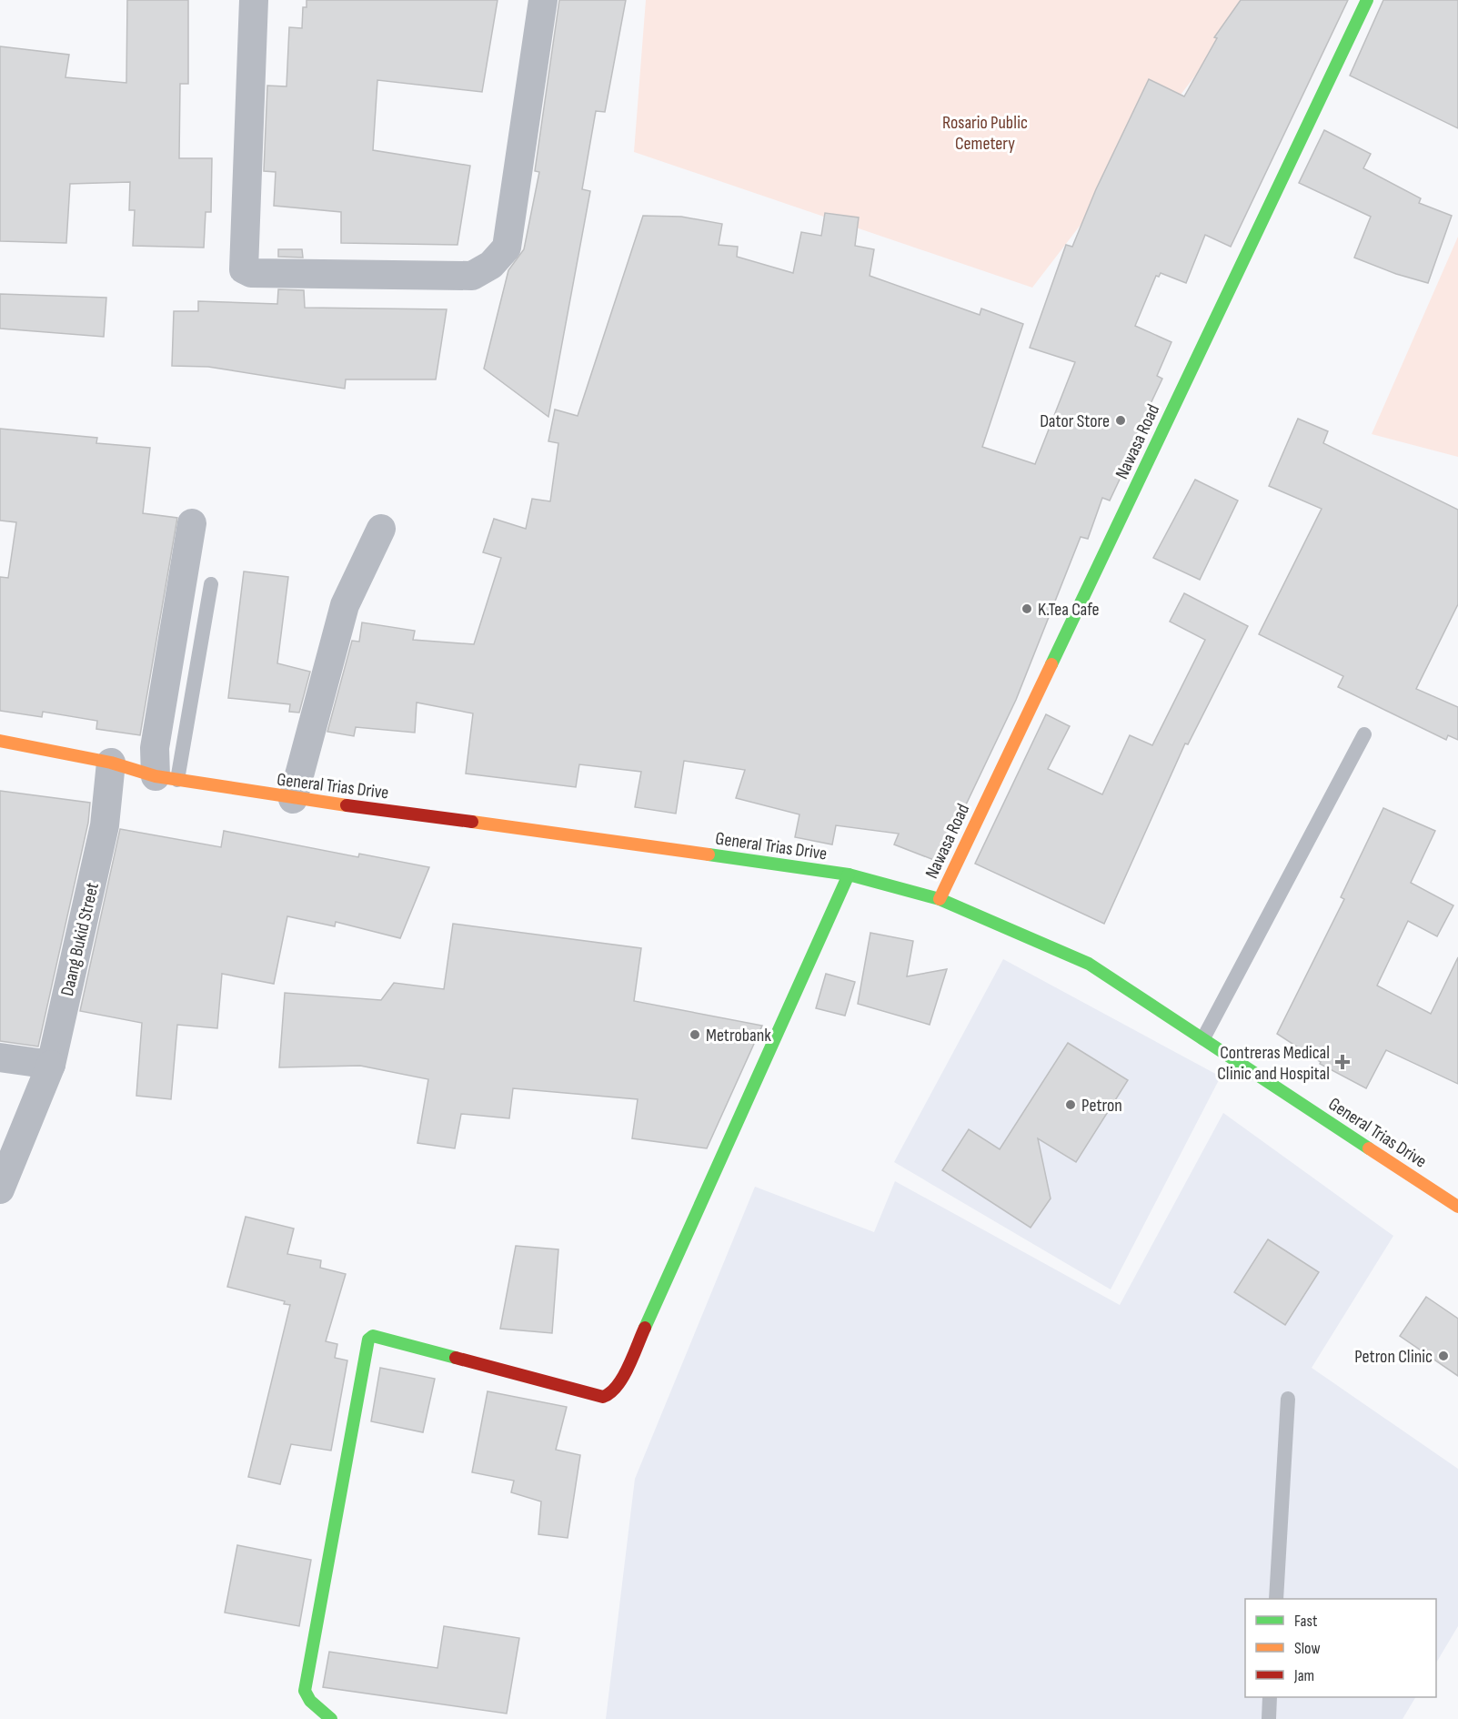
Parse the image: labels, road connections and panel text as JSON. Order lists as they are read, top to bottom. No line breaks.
{"streets":{"street":["Nawasa Road","General Trias Drive","Daang Bukid Street"]},"crossings":[["Nawasa Road","General Trias Drive"],["General Trias Drive","Daang Bukid Street"]],"parks":["Rosario Public Cemetery"],"places":{"other":["Dator Store","K.Tea Cafe","Metrobank","Petron","Petron Clinic"],"health":["Contreras Medical Clinic and Hospital"]},"legend":["Fast","Slow","Jam"]}
